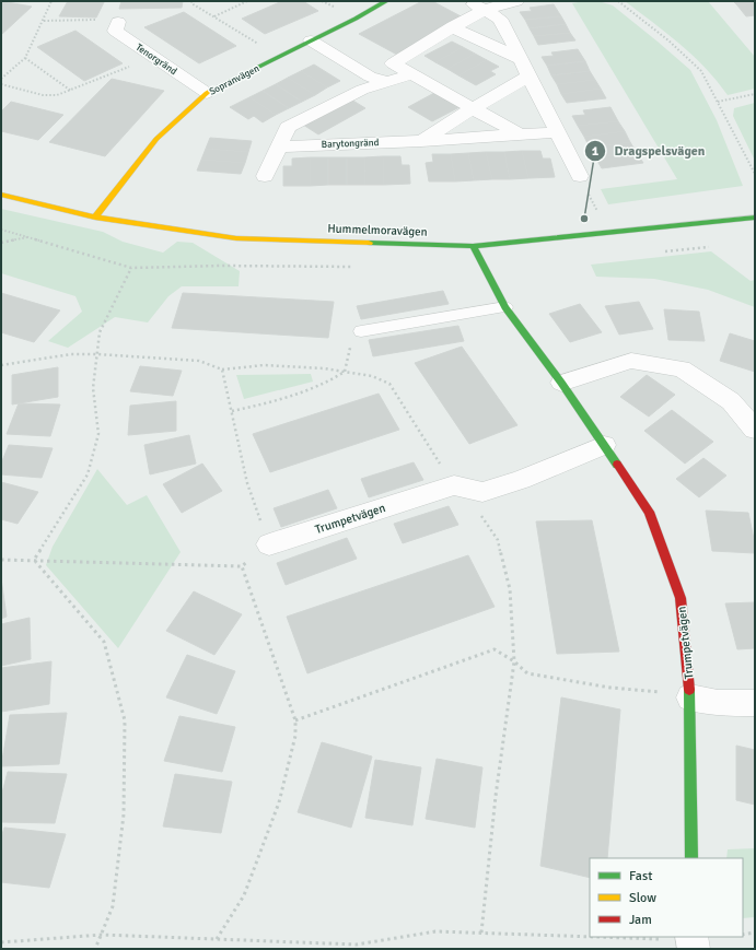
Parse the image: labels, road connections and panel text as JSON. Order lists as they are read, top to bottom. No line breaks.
{"streets":{"street":["Tenorgränd","Sopranvägen","Barytongränd","Hummelmoravägen","Trumpetvägen"]},"crossings":[["Tenorgränd","Sopranvägen"],["Sopranvägen","Hummelmoravägen"],["Hummelmoravägen","Trumpetvägen"]],"places":["Dragspelsvägen"],"legend":["Fast","Slow","Jam"]}
